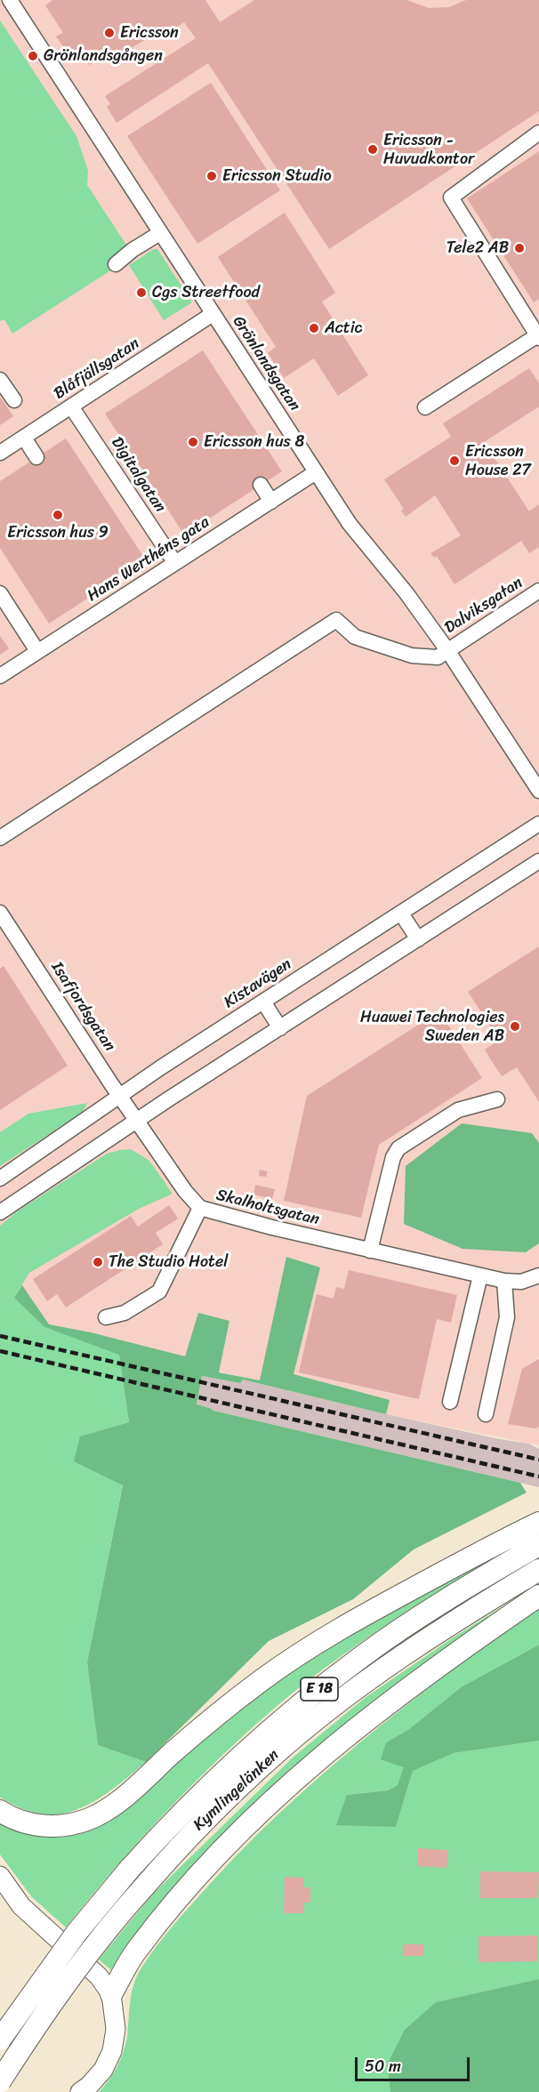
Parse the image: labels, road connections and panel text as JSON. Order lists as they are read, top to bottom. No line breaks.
{"streets":{"highway":["E 18","Kymlingelänken"],"street":["Grönlandsgatan","Blåfjällsgatan","Digitalgatan","Hans Werthéns gata","Dalviksgatan","Kistavägen","Isafjordsgatan","Skalholtsgatan"]},"crossings":[["Grönlandsgatan","Blåfjällsgatan"],["Grönlandsgatan","Hans Werthéns gata"],["Grönlandsgatan","Dalviksgatan"],["Blåfjällsgatan","Digitalgatan"],["Digitalgatan","Hans Werthéns gata"],["Kistavägen","Isafjordsgatan"],["Isafjordsgatan","Skalholtsgatan"]],"places":["Ericsson","Grönlandsgången","Ericsson - Huvudkontor","Ericsson Studio","Tele2 AB","Cgs Streetfood","Actic","Ericsson hus 8","Ericsson House 27","Ericsson hus 9","Huawei Technologies Sweden AB","The Studio Hotel"],"scale_bar":"50 m"}
